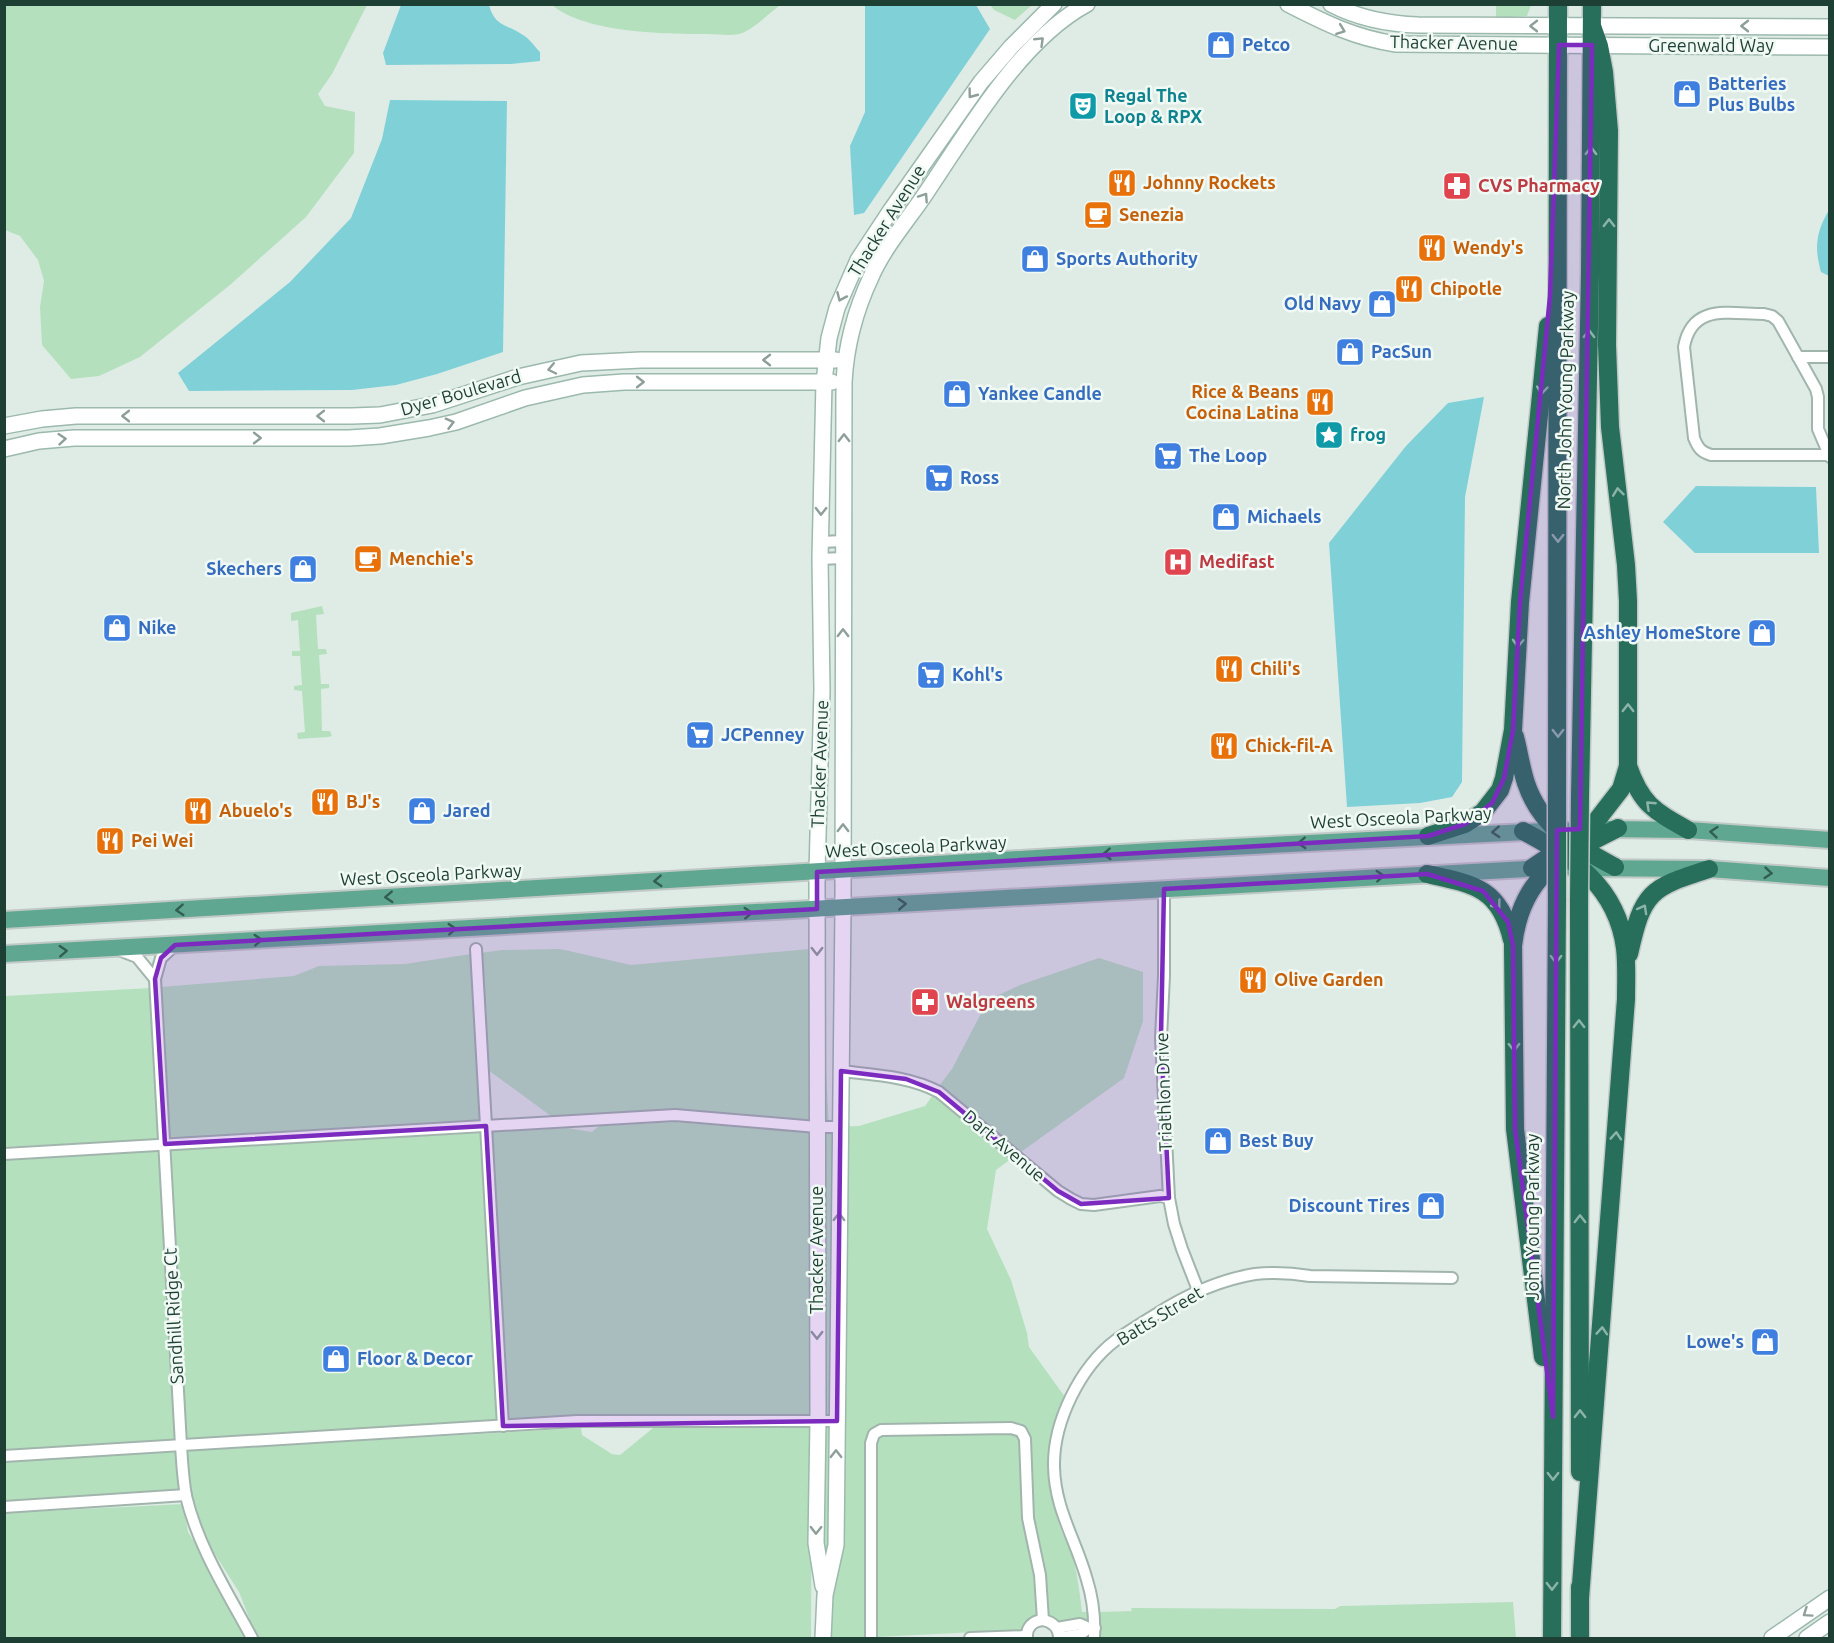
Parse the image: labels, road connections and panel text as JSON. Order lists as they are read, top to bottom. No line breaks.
{"streets":{"highway":["North John Young Parkway","John Young Parkway"],"main road":["West Osceola Parkway"],"street":["Thacker Avenue","Greenwald Way","Dyer Boulevard","Triathlon Drive","Dart Avenue","Sandhill Ridge Ct","Batts Street"]},"crossings":[["Thacker Avenue","Greenwald Way"],["Thacker Avenue","Dyer Boulevard"],["Thacker Avenue","North John Young Parkway"],["Thacker Avenue","West Osceola Parkway"],["Thacker Avenue","Dart Avenue"],["Greenwald Way","North John Young Parkway"],["North John Young Parkway","John Young Parkway"],["Triathlon Drive","Dart Avenue"],["Triathlon Drive","Batts Street"]],"places":{"shop":["Petco","Batteries Plus Bulbs","Sports Authority","Old Navy","PacSun","Yankee Candle","Michaels","Skechers","Nike","Ashley HomeStore","Jared","Best Buy","Discount Tires","Lowe's","Floor & Decor"],"theatre":["Regal The Loop & RPX"],"restaurant":["Johnny Rockets","Wendy's","Chipotle","Rice & Beans Cocina Latina","Chili's","Chick-fil-A","BJ's","Abuelo's","Pei Wei","Olive Garden"],"pharmacy":["CVS Pharmacy","Walgreens"],"cafe":["Senezia","Menchie's"],"place":["frog"],"supermarket":["The Loop","Ross","Kohl's","JCPenney"],"hospital":["Medifast"]}}
